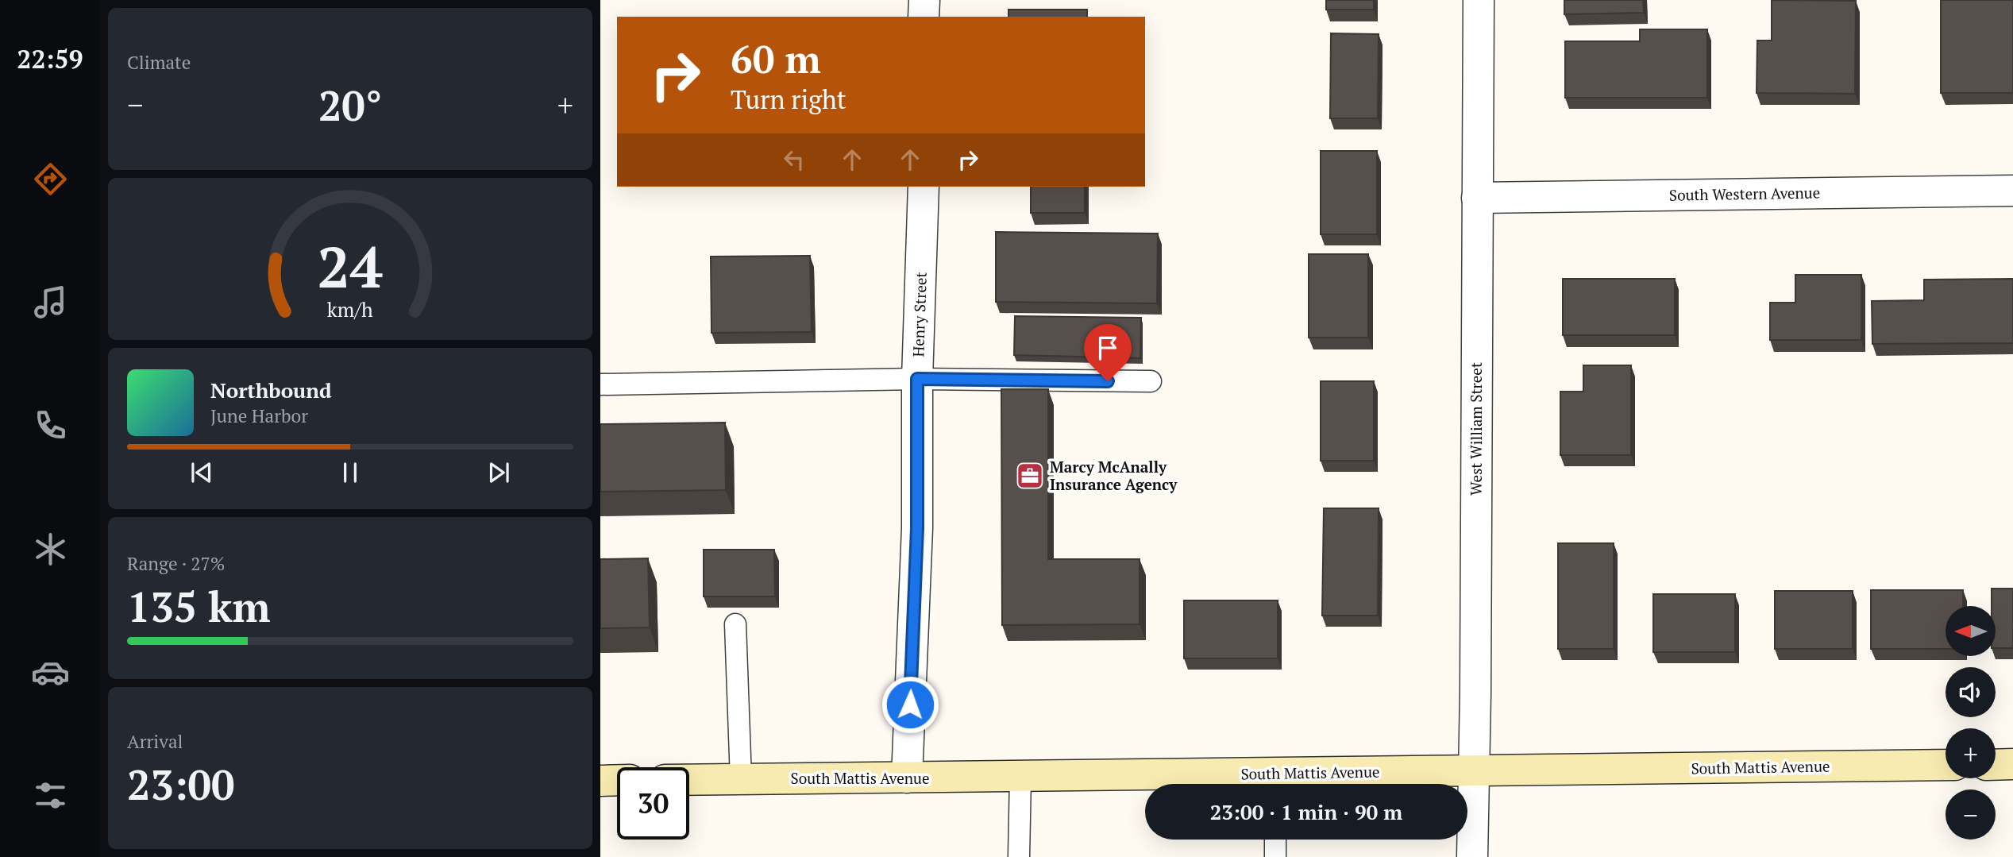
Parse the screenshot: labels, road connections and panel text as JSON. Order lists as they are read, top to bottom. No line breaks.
{"streets":{"main road":["South Mattis Avenue"],"street":["South Western Avenue","Henry Street","West William Street"]},"crossings":[["South Western Avenue","West William Street"],["Henry Street","South Mattis Avenue"],["West William Street","South Mattis Avenue"]],"places":{"office":["Marcy McAnally Insurance Agency"]},"north":"left","page":{"tabs":"22:59","tile":["Climate",["Range · 27%","135 km"],["Arrival","23:00"]],"turn":["60 m","Turn right"],"heat":["−","20°","+"],"song":["Northbound","June Harbor"],"map_buttons":["+","−"],"limit":"30","trip":"23:00 · 1 min · 90 m","gauge":["24","km/h"]}}
